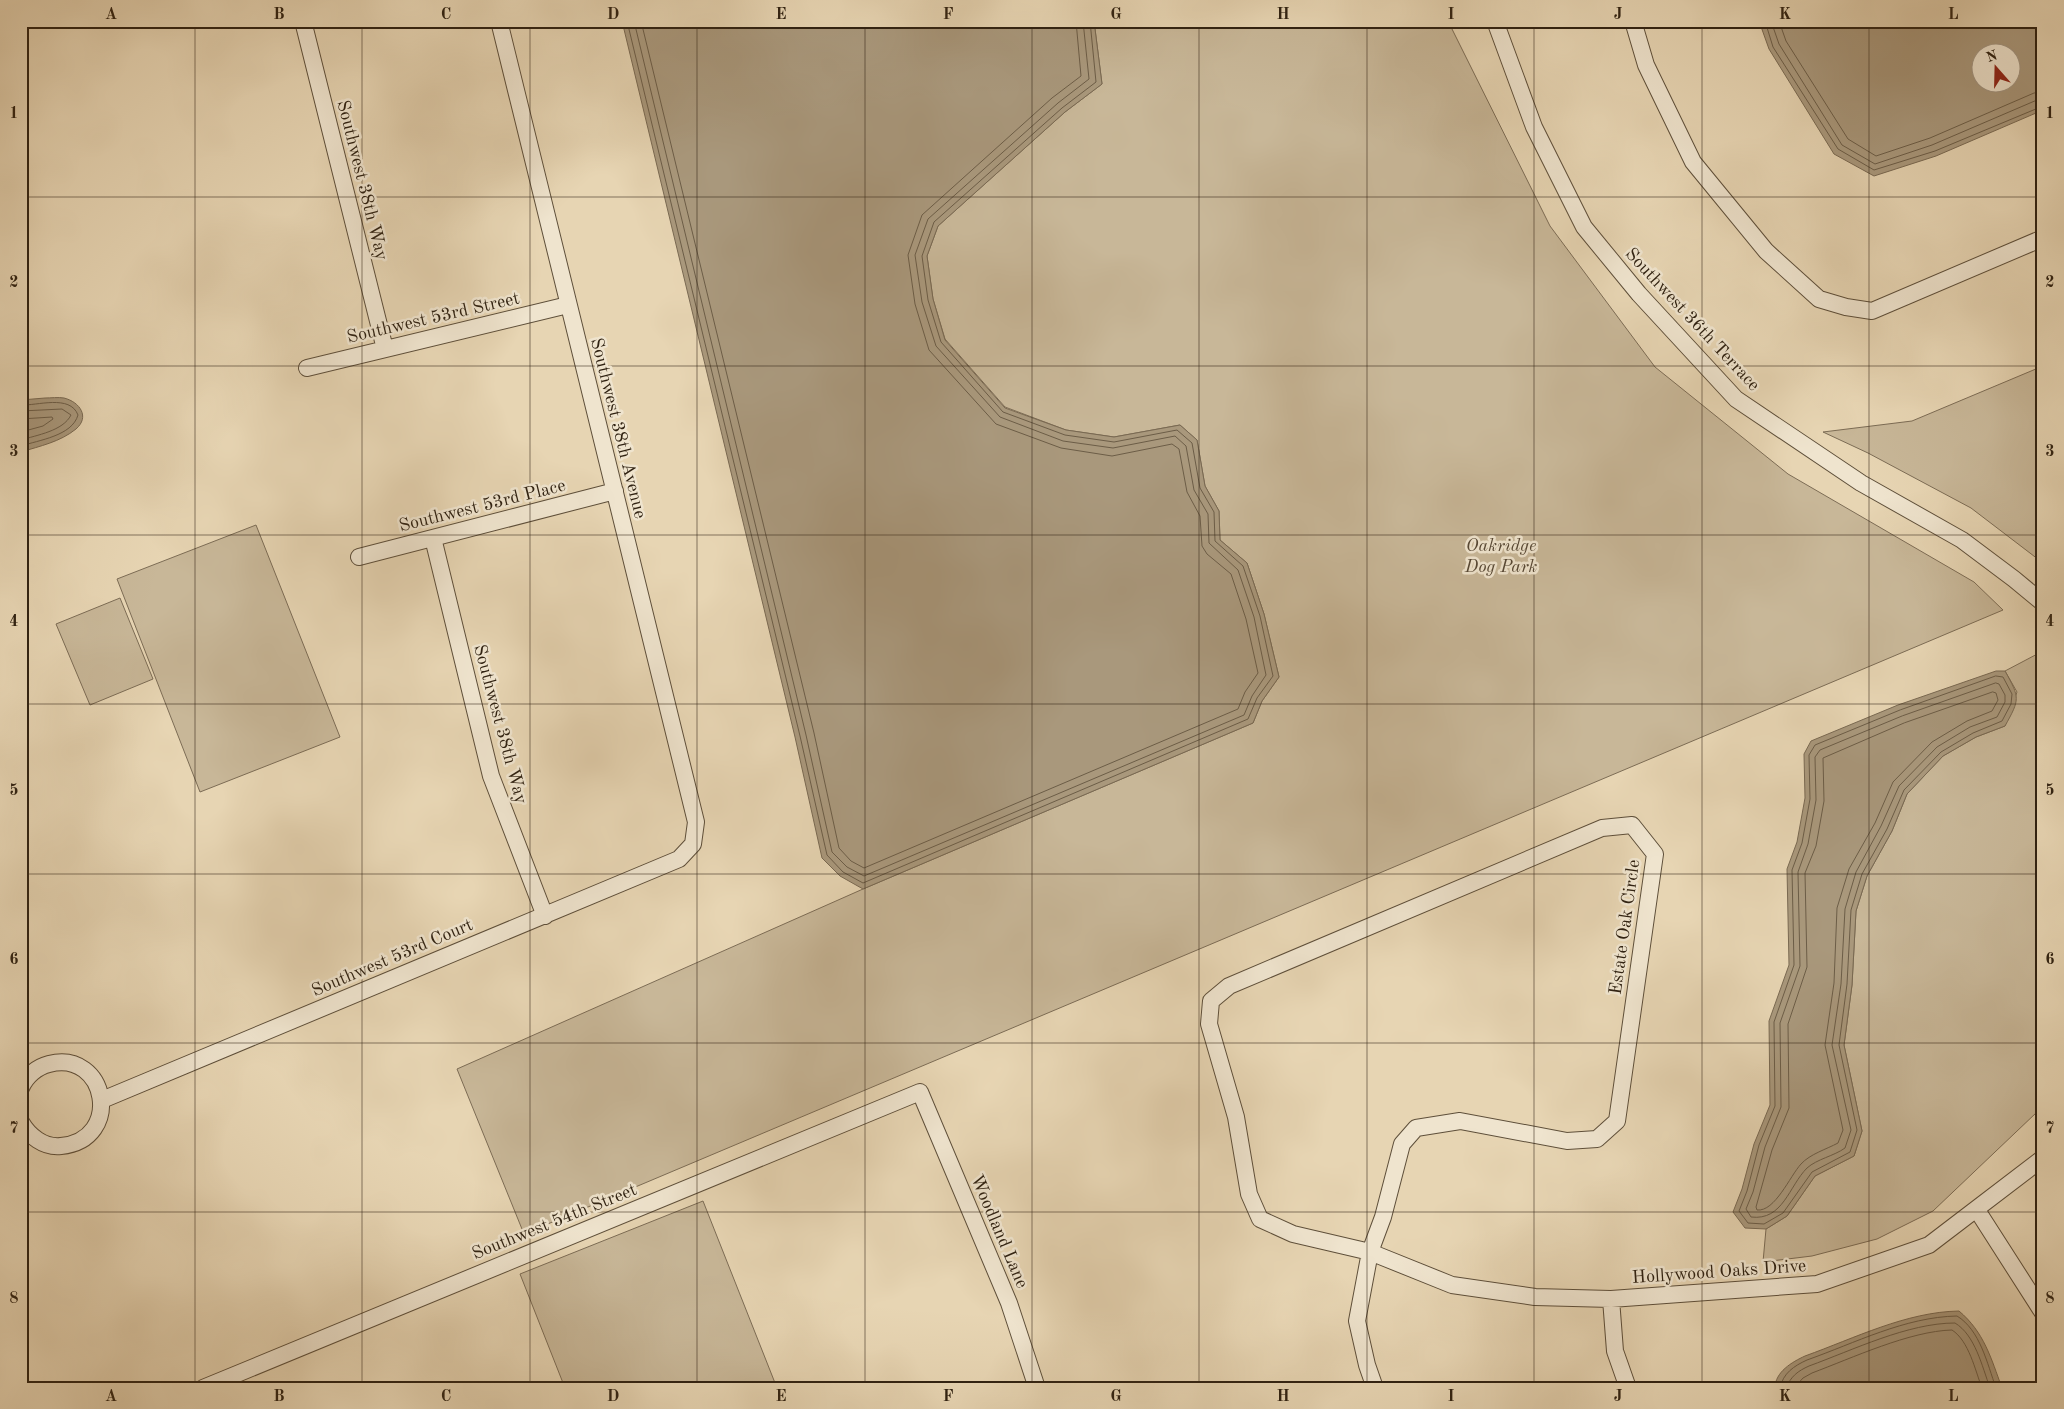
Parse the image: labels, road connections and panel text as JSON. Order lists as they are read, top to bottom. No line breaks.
{"streets":{"street":["Southwest 38th Way","Southwest 53rd Street","Southwest 36th Terrace","Southwest 38th Avenue","Southwest 53rd Place","Estate Oak Circle","Southwest 53rd Court","Southwest 54th Street","Woodland Lane","Hollywood Oaks Drive"]},"crossings":[["Southwest 38th Way","Southwest 53rd Street"],["Southwest 38th Way","Southwest 53rd Place"],["Southwest 38th Way","Southwest 53rd Court"],["Southwest 53rd Street","Southwest 38th Avenue"],["Southwest 38th Avenue","Southwest 53rd Place"],["Southwest 38th Avenue","Southwest 53rd Court"],["Estate Oak Circle","Hollywood Oaks Drive"],["Southwest 54th Street","Woodland Lane"]],"parks":["Oakridge Dog Park"],"north":"top","grid":{"columns":["A","B","C","D","E","F","G","H","I","J","K","L"],"rows":["1","2","3","4","5","6","7","8"]}}
